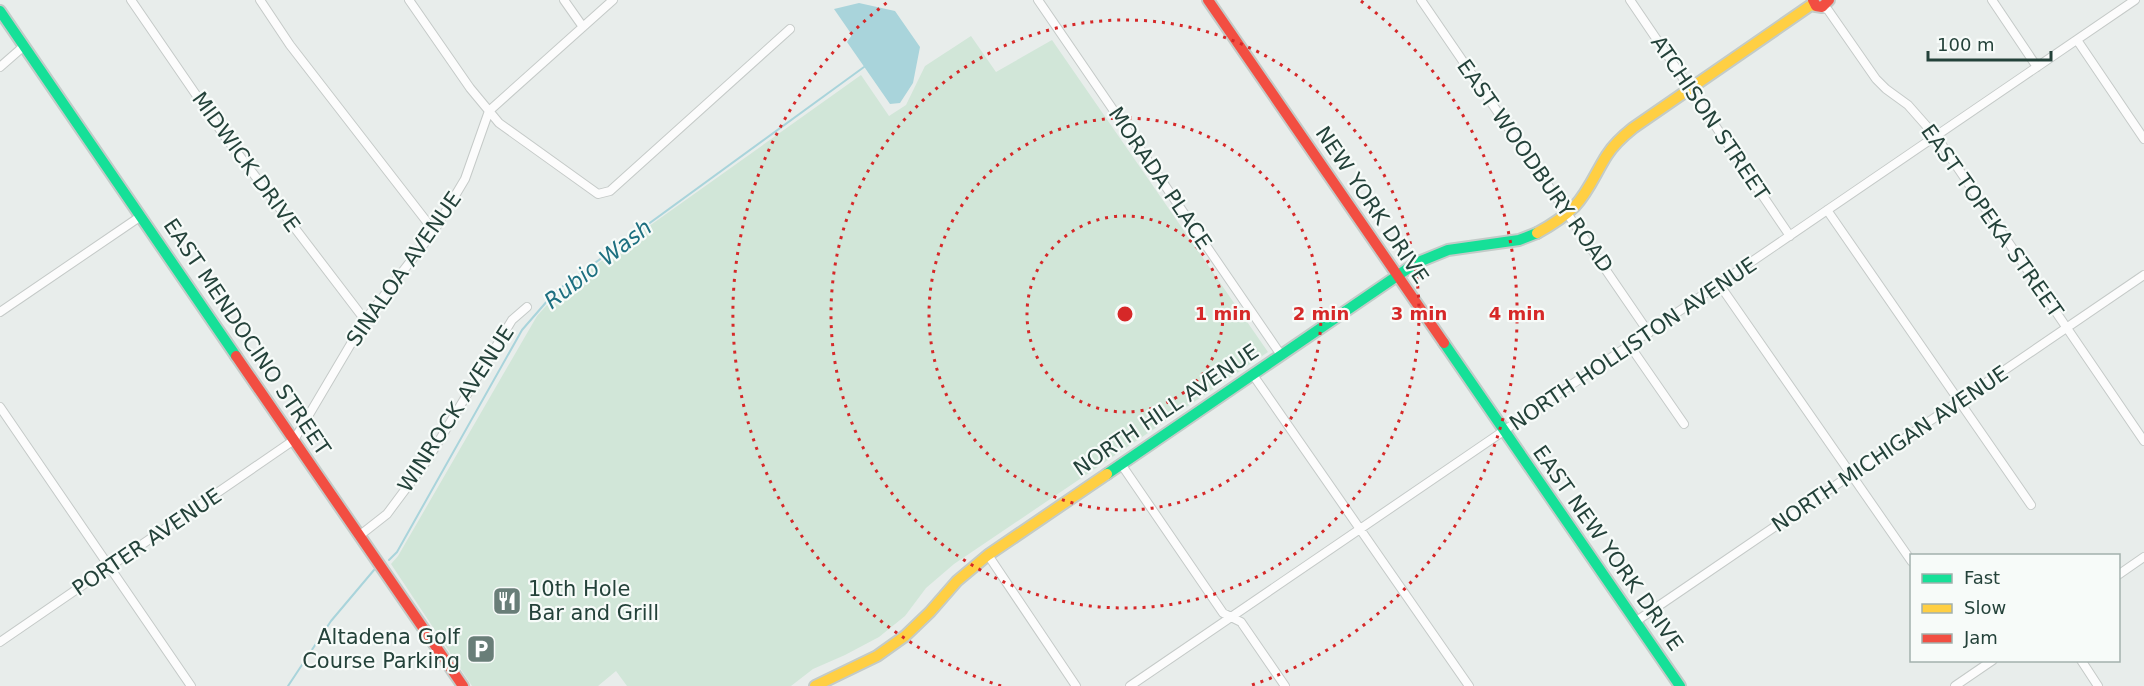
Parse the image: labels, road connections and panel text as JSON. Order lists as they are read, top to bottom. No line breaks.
{"streets":{"street":["ATCHISON STREET","MIDWICK DRIVE","EAST WOODBURY ROAD","MORADA PLACE","NEW YORK DRIVE","EAST TOPEKA STREET","SINALOA AVENUE","EAST MENDOCINO STREET","NORTH HOLLISTON AVENUE","WINROCK AVENUE","NORTH HILL AVENUE","NORTH MICHIGAN AVENUE","PORTER AVENUE","EAST NEW YORK DRIVE"]},"crossings":[["ATCHISON STREET","NORTH HOLLISTON AVENUE"],["ATCHISON STREET","NORTH HILL AVENUE"],["MIDWICK DRIVE","SINALOA AVENUE"],["EAST WOODBURY ROAD","NORTH HOLLISTON AVENUE"],["EAST WOODBURY ROAD","NORTH HILL AVENUE"],["MORADA PLACE","NORTH HILL AVENUE"],["NEW YORK DRIVE","NORTH HOLLISTON AVENUE"],["NEW YORK DRIVE","NORTH HILL AVENUE"],["NEW YORK DRIVE","EAST NEW YORK DRIVE"],["EAST TOPEKA STREET","NORTH HOLLISTON AVENUE"],["EAST TOPEKA STREET","NORTH HILL AVENUE"],["EAST TOPEKA STREET","NORTH MICHIGAN AVENUE"],["SINALOA AVENUE","EAST MENDOCINO STREET"],["SINALOA AVENUE","PORTER AVENUE"],["EAST MENDOCINO STREET","WINROCK AVENUE"],["EAST MENDOCINO STREET","PORTER AVENUE"],["NORTH HOLLISTON AVENUE","EAST NEW YORK DRIVE"],["NORTH MICHIGAN AVENUE","EAST NEW YORK DRIVE"]],"water":["Rubio Wash"],"places":{"restaurant":["10th Hole Bar and Grill"],"parking":["Altadena Golf Course Parking"]},"legend":["Fast","Slow","Jam"],"scale_bar":"100 m","rings":["1 min","2 min","3 min","4 min"]}
